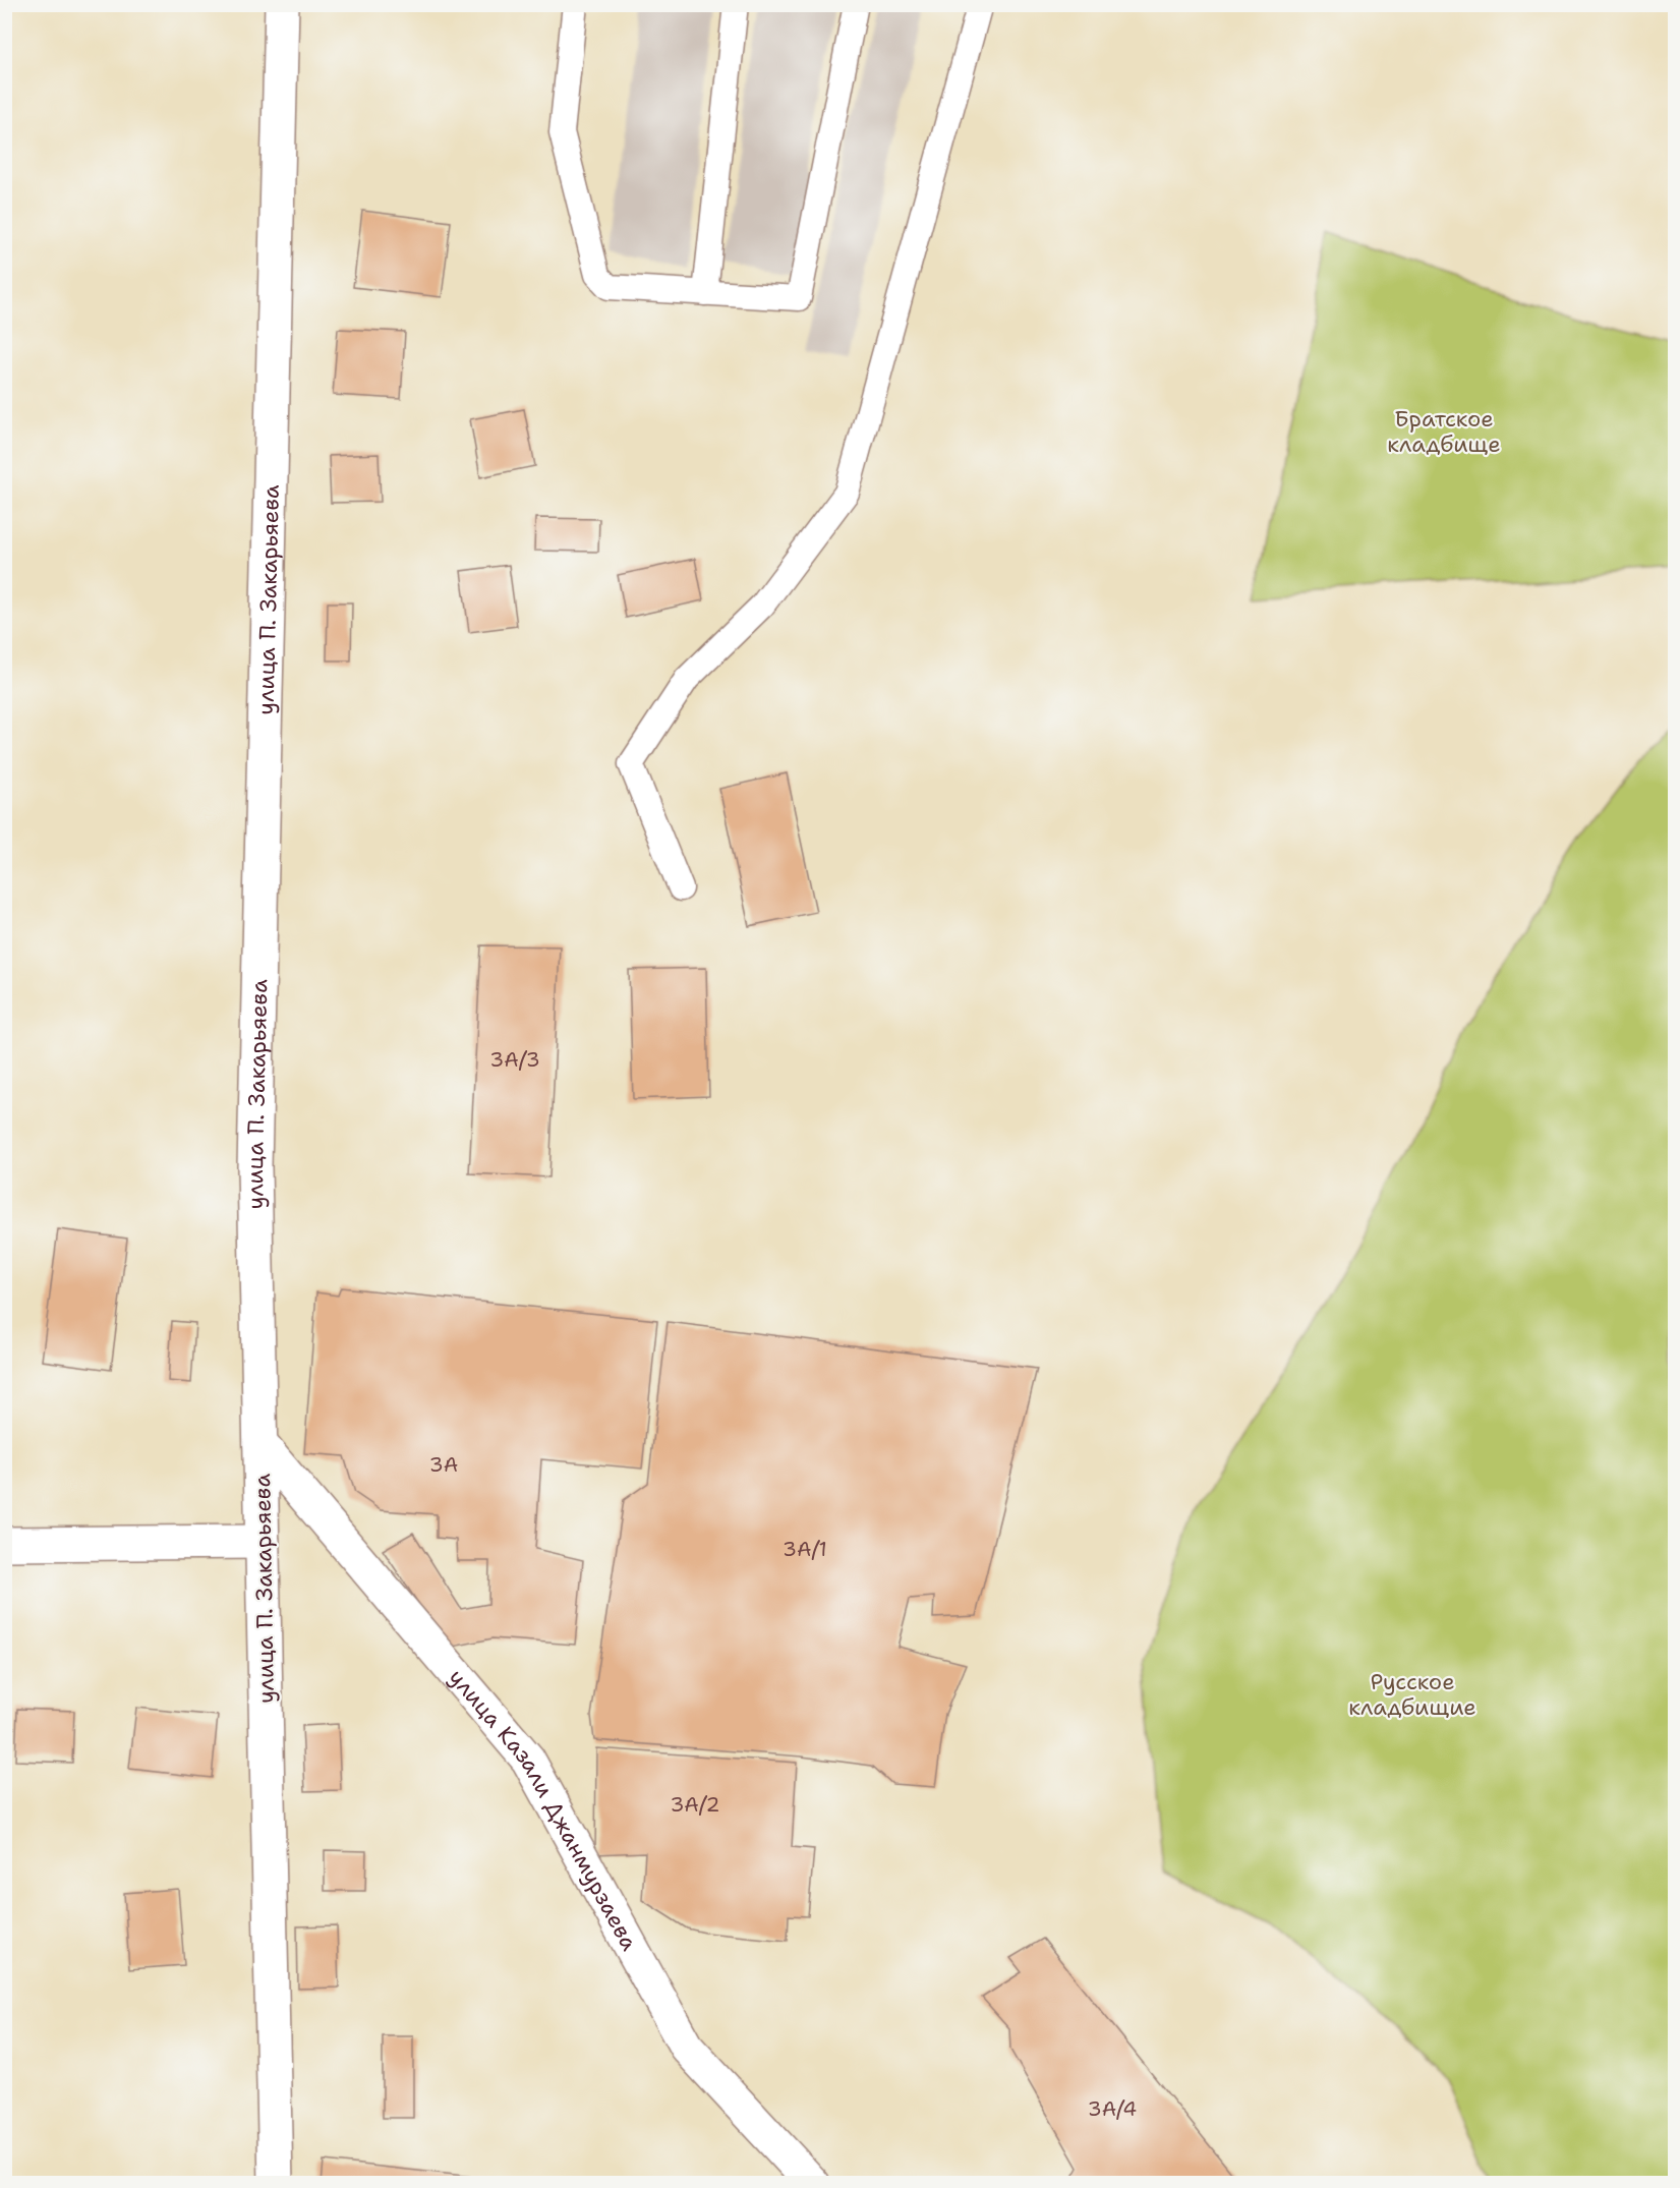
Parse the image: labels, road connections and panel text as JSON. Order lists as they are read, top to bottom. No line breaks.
{"streets":{"street":["улица П. Закарьяева","улица Казали Джанмурзаева"]},"crossings":[["улица П. Закарьяева","улица Казали Джанмурзаева"]],"parks":["Братское кладбище","Русское кладбищие"],"house_numbers":["3А/3","3А","3А/1","3А/2","3А/4"]}
